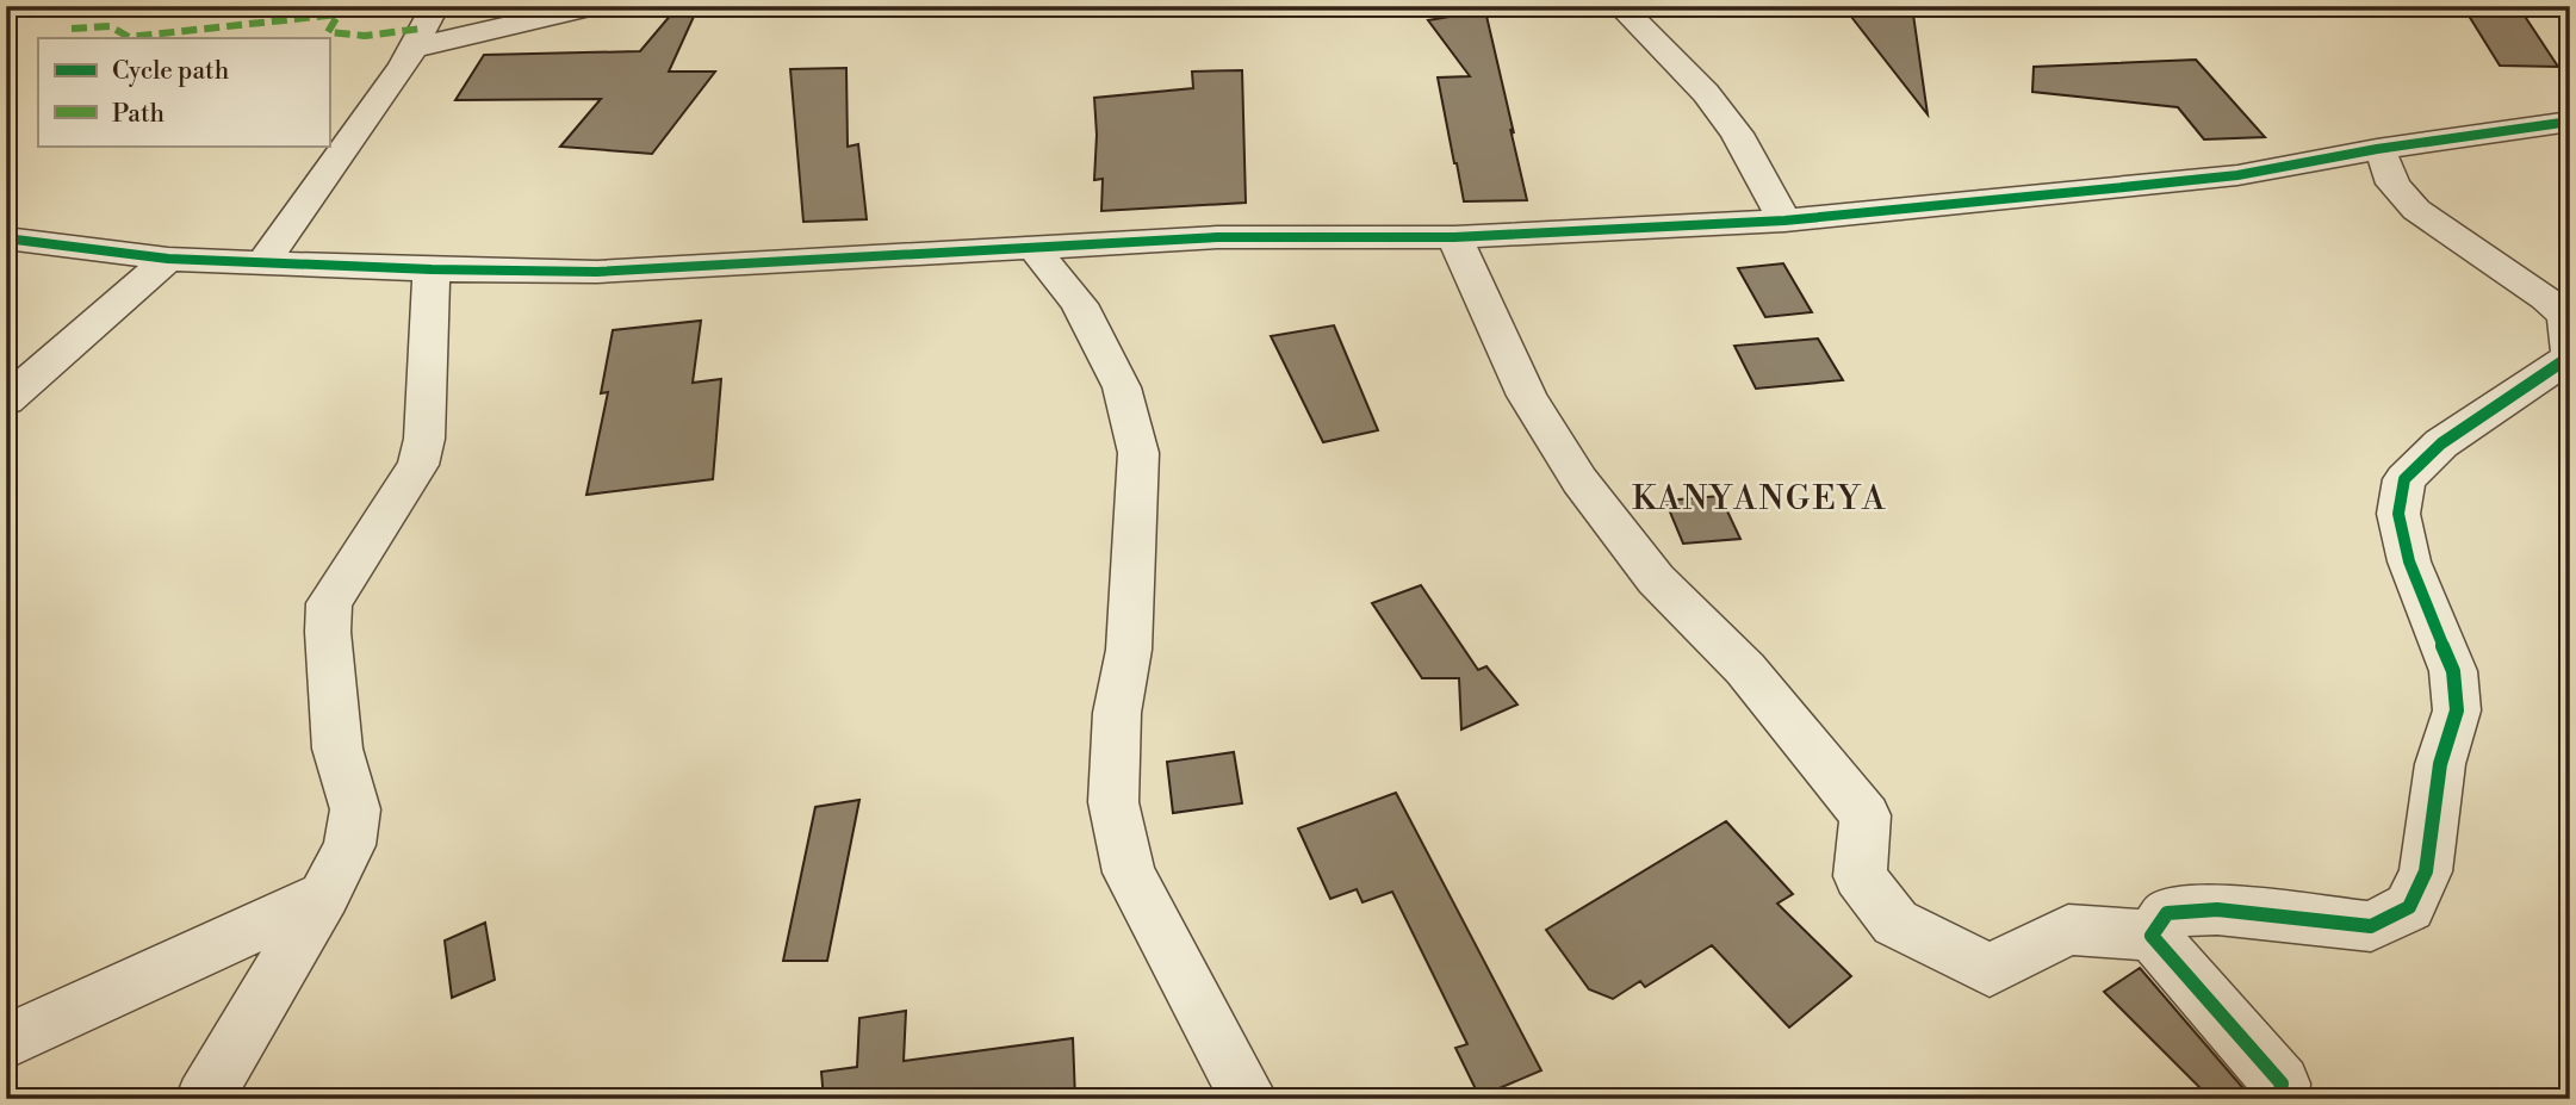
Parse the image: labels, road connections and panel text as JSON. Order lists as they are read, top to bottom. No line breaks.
{"districts":["KANYANGEYA"],"legend":["Cycle path","Path"]}
